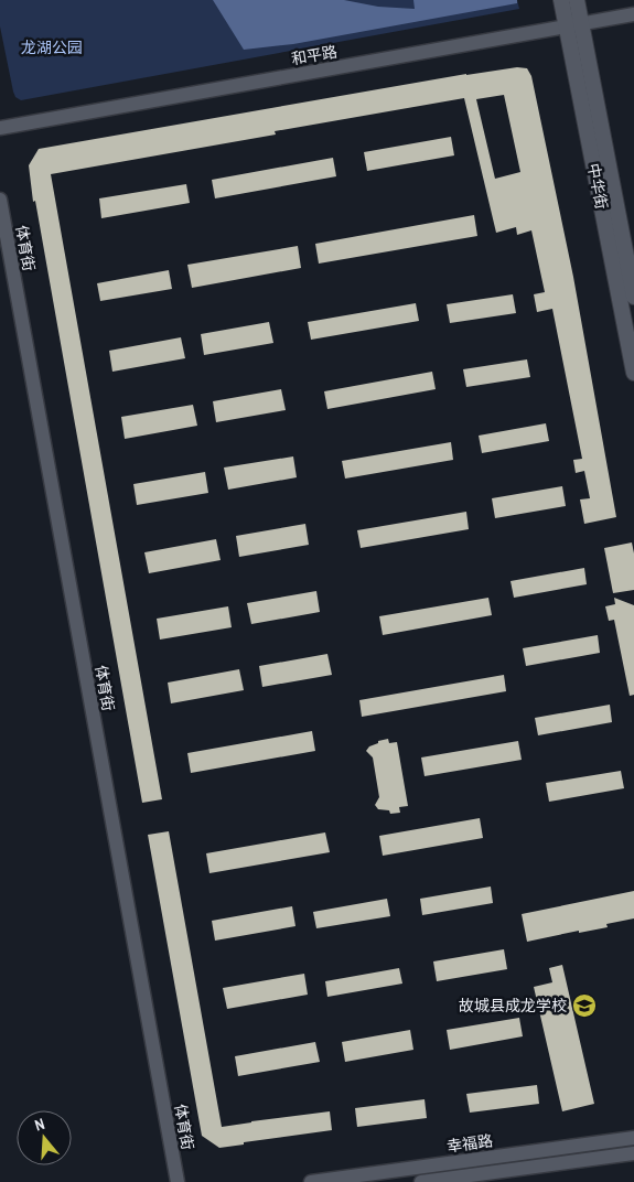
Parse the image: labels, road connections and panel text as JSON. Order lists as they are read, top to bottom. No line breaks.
{"streets":{"main road":["中华街"],"street":["和平路","体育街","幸福路"]},"crossings":[["和平路","中华街"]],"parks":["龙湖公园"],"places":{"school or university":["故城县成龙学校"]},"north":"top"}
